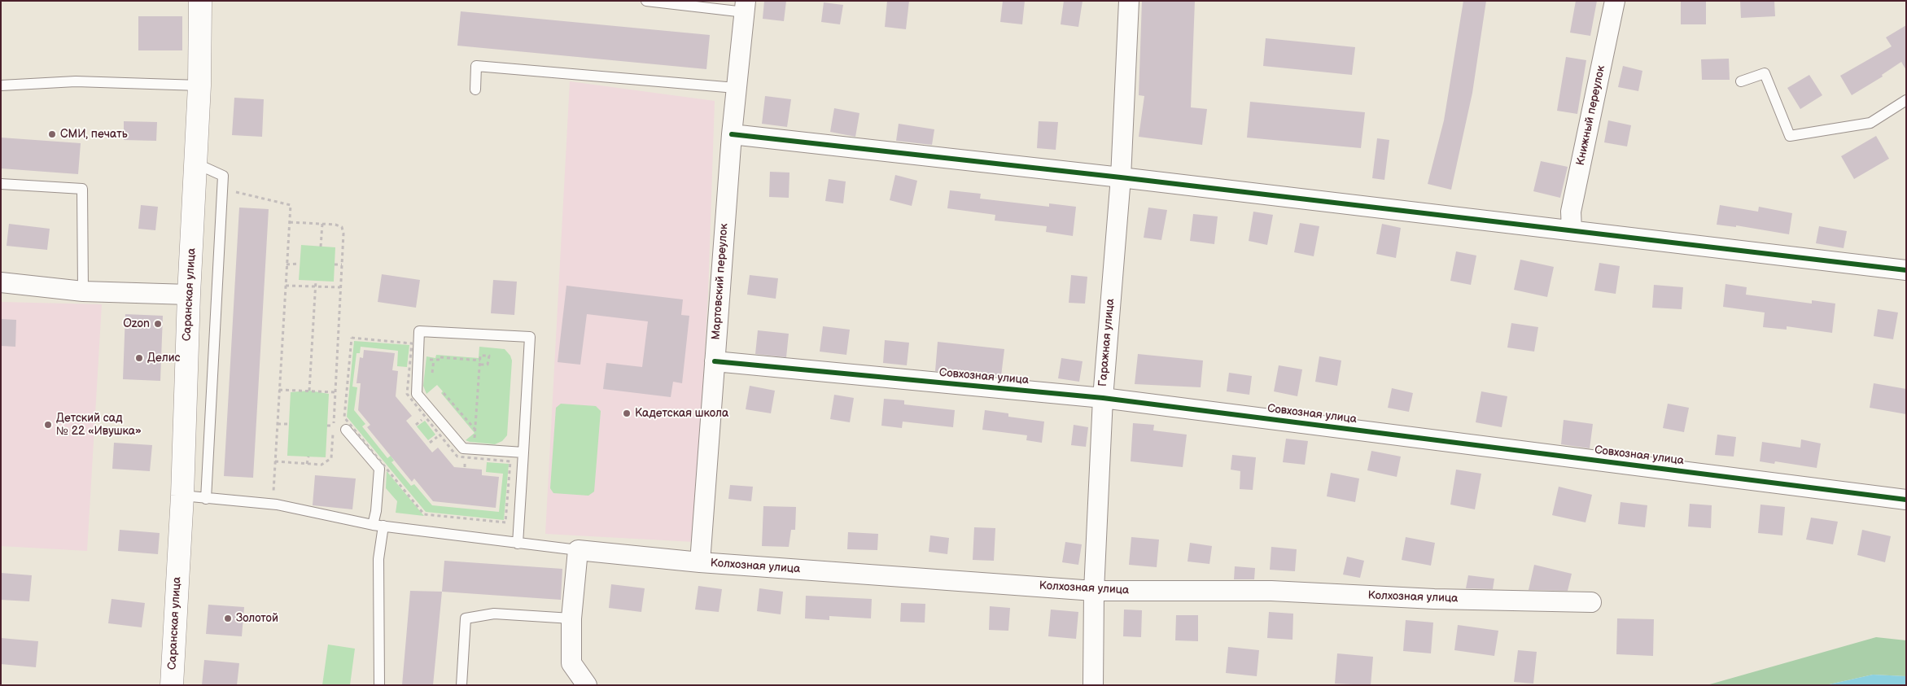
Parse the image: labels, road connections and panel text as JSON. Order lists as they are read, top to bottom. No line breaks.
{"streets":{"street":["Книжный переулок","Мартовский переулок","Саранская улица","Гаражная улица","Совхозная улица","Колхозная улица"]},"crossings":[["Мартовский переулок","Совхозная улица"],["Мартовский переулок","Колхозная улица"],["Гаражная улица","Совхозная улица"],["Гаражная улица","Колхозная улица"]],"places":["СМИ, печать","Ozon","Делис","Кадетская школа","Детский сад № 22 «Ивушка»","Золотой"]}
